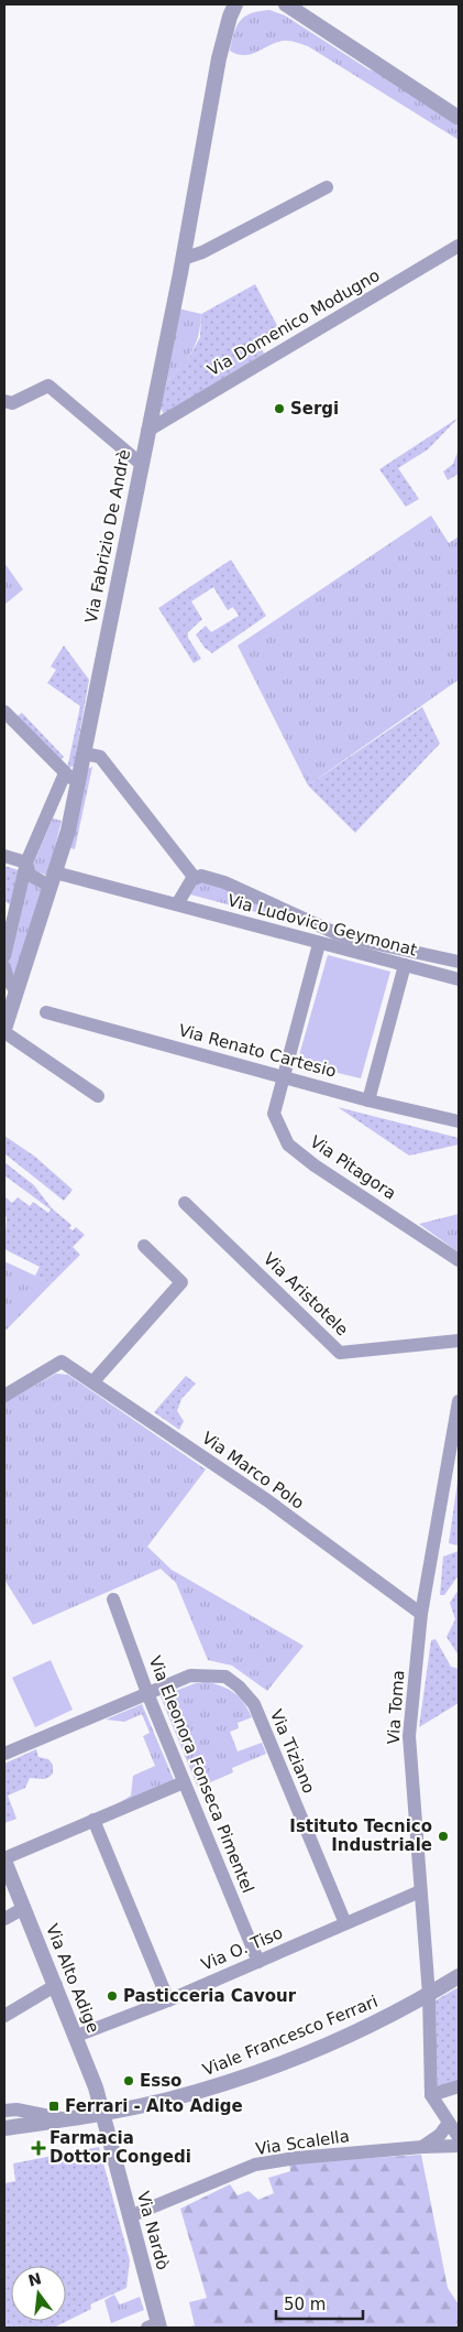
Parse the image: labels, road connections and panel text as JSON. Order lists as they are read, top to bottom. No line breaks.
{"streets":{"street":["Via Domenico Modugno","Via Fabrizio De Andrè","Via Ludovico Geymonat","Via Renato Cartesio","Via Pitagora","Via Aristotele","Via Marco Polo","Via Toma","Via Tiziano","Via Eleonora Fonseca Pimentel","Via O. Tiso","Via Alto Adige","Viale Francesco Ferrari","Via Scalella","Via Nardò"]},"crossings":[["Via Domenico Modugno","Via Fabrizio De Andrè"],["Via Fabrizio De Andrè","Via Ludovico Geymonat"],["Via Ludovico Geymonat","Via Pitagora"],["Via Renato Cartesio","Via Pitagora"],["Via Marco Polo","Via Toma"],["Via Toma","Via O. Tiso"],["Via Toma","Viale Francesco Ferrari"],["Via Tiziano","Via Eleonora Fonseca Pimentel"],["Via Tiziano","Via O. Tiso"],["Via Eleonora Fonseca Pimentel","Via O. Tiso"],["Via O. Tiso","Via Alto Adige"],["Via Alto Adige","Viale Francesco Ferrari"],["Via Alto Adige","Via Nardò"],["Viale Francesco Ferrari","Via Nardò"],["Via Scalella","Via Nardò"]],"places":{"other":["Sergi","Istituto Tecnico Industriale","Pasticceria Cavour","Esso"],"transit":["Ferrari - Alto Adige"],"health":["Farmacia Dottor Congedi"]},"scale_bar":"50 m","north":"top"}
